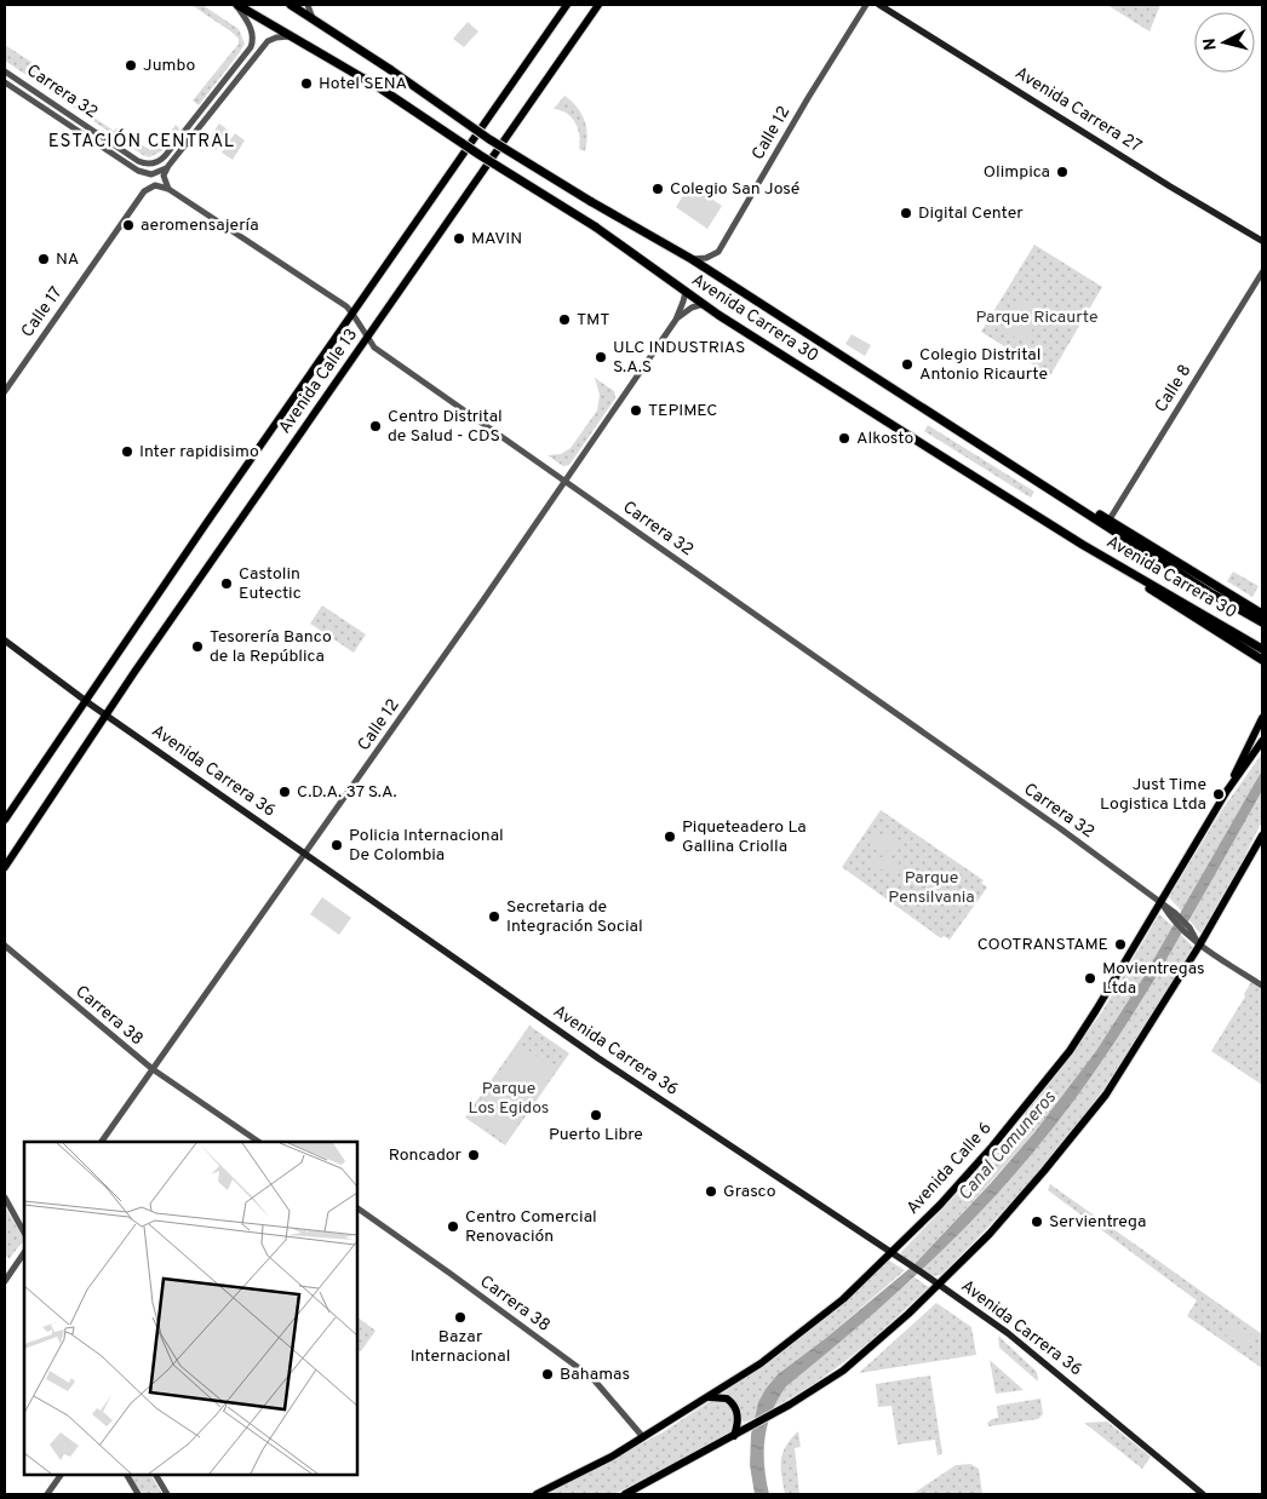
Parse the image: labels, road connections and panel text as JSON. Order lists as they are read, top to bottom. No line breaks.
{"streets":{"highway":["Avenida Carrera 30"],"main road":["Avenida Carrera 27","Avenida Calle 13","Avenida Carrera 36","Avenida Calle 6"],"street":["Carrera 32","Calle 12","Calle 17","Calle 8","Carrera 38"]},"crossings":[["Carrera 32","Calle 12"],["Carrera 32","Avenida Carrera 30"],["Carrera 32","Avenida Calle 13"],["Carrera 32","Avenida Calle 6"],["Calle 12","Avenida Carrera 30"],["Calle 12","Avenida Carrera 36"],["Calle 12","Carrera 38"],["Avenida Calle 13","Avenida Carrera 36"],["Avenida Carrera 36","Avenida Calle 6"],["Carrera 38","Avenida Calle 6"]],"districts":["ESTACIÓN CENTRAL"],"water":["Canal Comuneros"],"parks":["Parque Ricaurte","Parque Pensilvania","Parque Los Egidos"],"places":["Jumbo","Hotel SENA","Olimpica","Colegio San José","Digital Center","aeromensajería","MAVIN","NA","TMT","ULC INDUSTRIAS S.A.S","Colegio Distrital Antonio Ricaurte","TEPIMEC","Centro Distrital de Salud - CDS","Alkosto","Inter rapidisimo","Castolin Eutectic","Tesorería Banco de la República","C.D.A. 37 S.A.","Just Time Logistica Ltda","Piqueteadero La Gallina Criolla","Policia Internacional De Colombia","Secretaria de Integración Social","COOTRANSTAME","Movientregas Ltda","Puerto Libre","Roncador","Grasco","Servientrega","Centro Comercial Renovación","Bazar Internacional","Bahamas"],"north":"left"}
